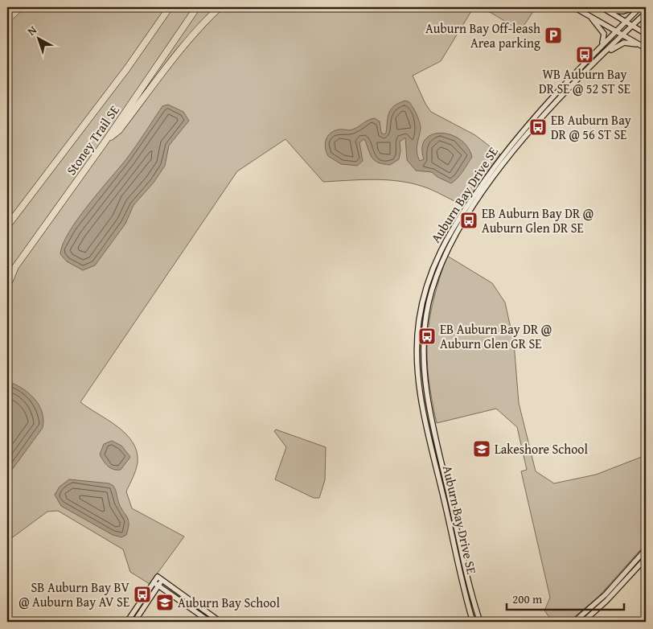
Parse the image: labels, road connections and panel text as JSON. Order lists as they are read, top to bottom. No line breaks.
{"streets":{"highway":["Stoney Trail SE"],"street":["Auburn Bay Drive SE"]},"places":{"parking":["Auburn Bay Off-leash Area parking"],"bus stop":["WB Auburn Bay DR SE @ 52 ST SE","EB Auburn Bay DR @ 56 ST SE","EB Auburn Bay DR @ Auburn Glen DR SE","EB Auburn Bay DR @ Auburn Glen GR SE","SB Auburn Bay BV @ Auburn Bay AV SE"],"school or university":["Lakeshore School","Auburn Bay School"]},"scale_bar":"200 m","north":"top left"}
